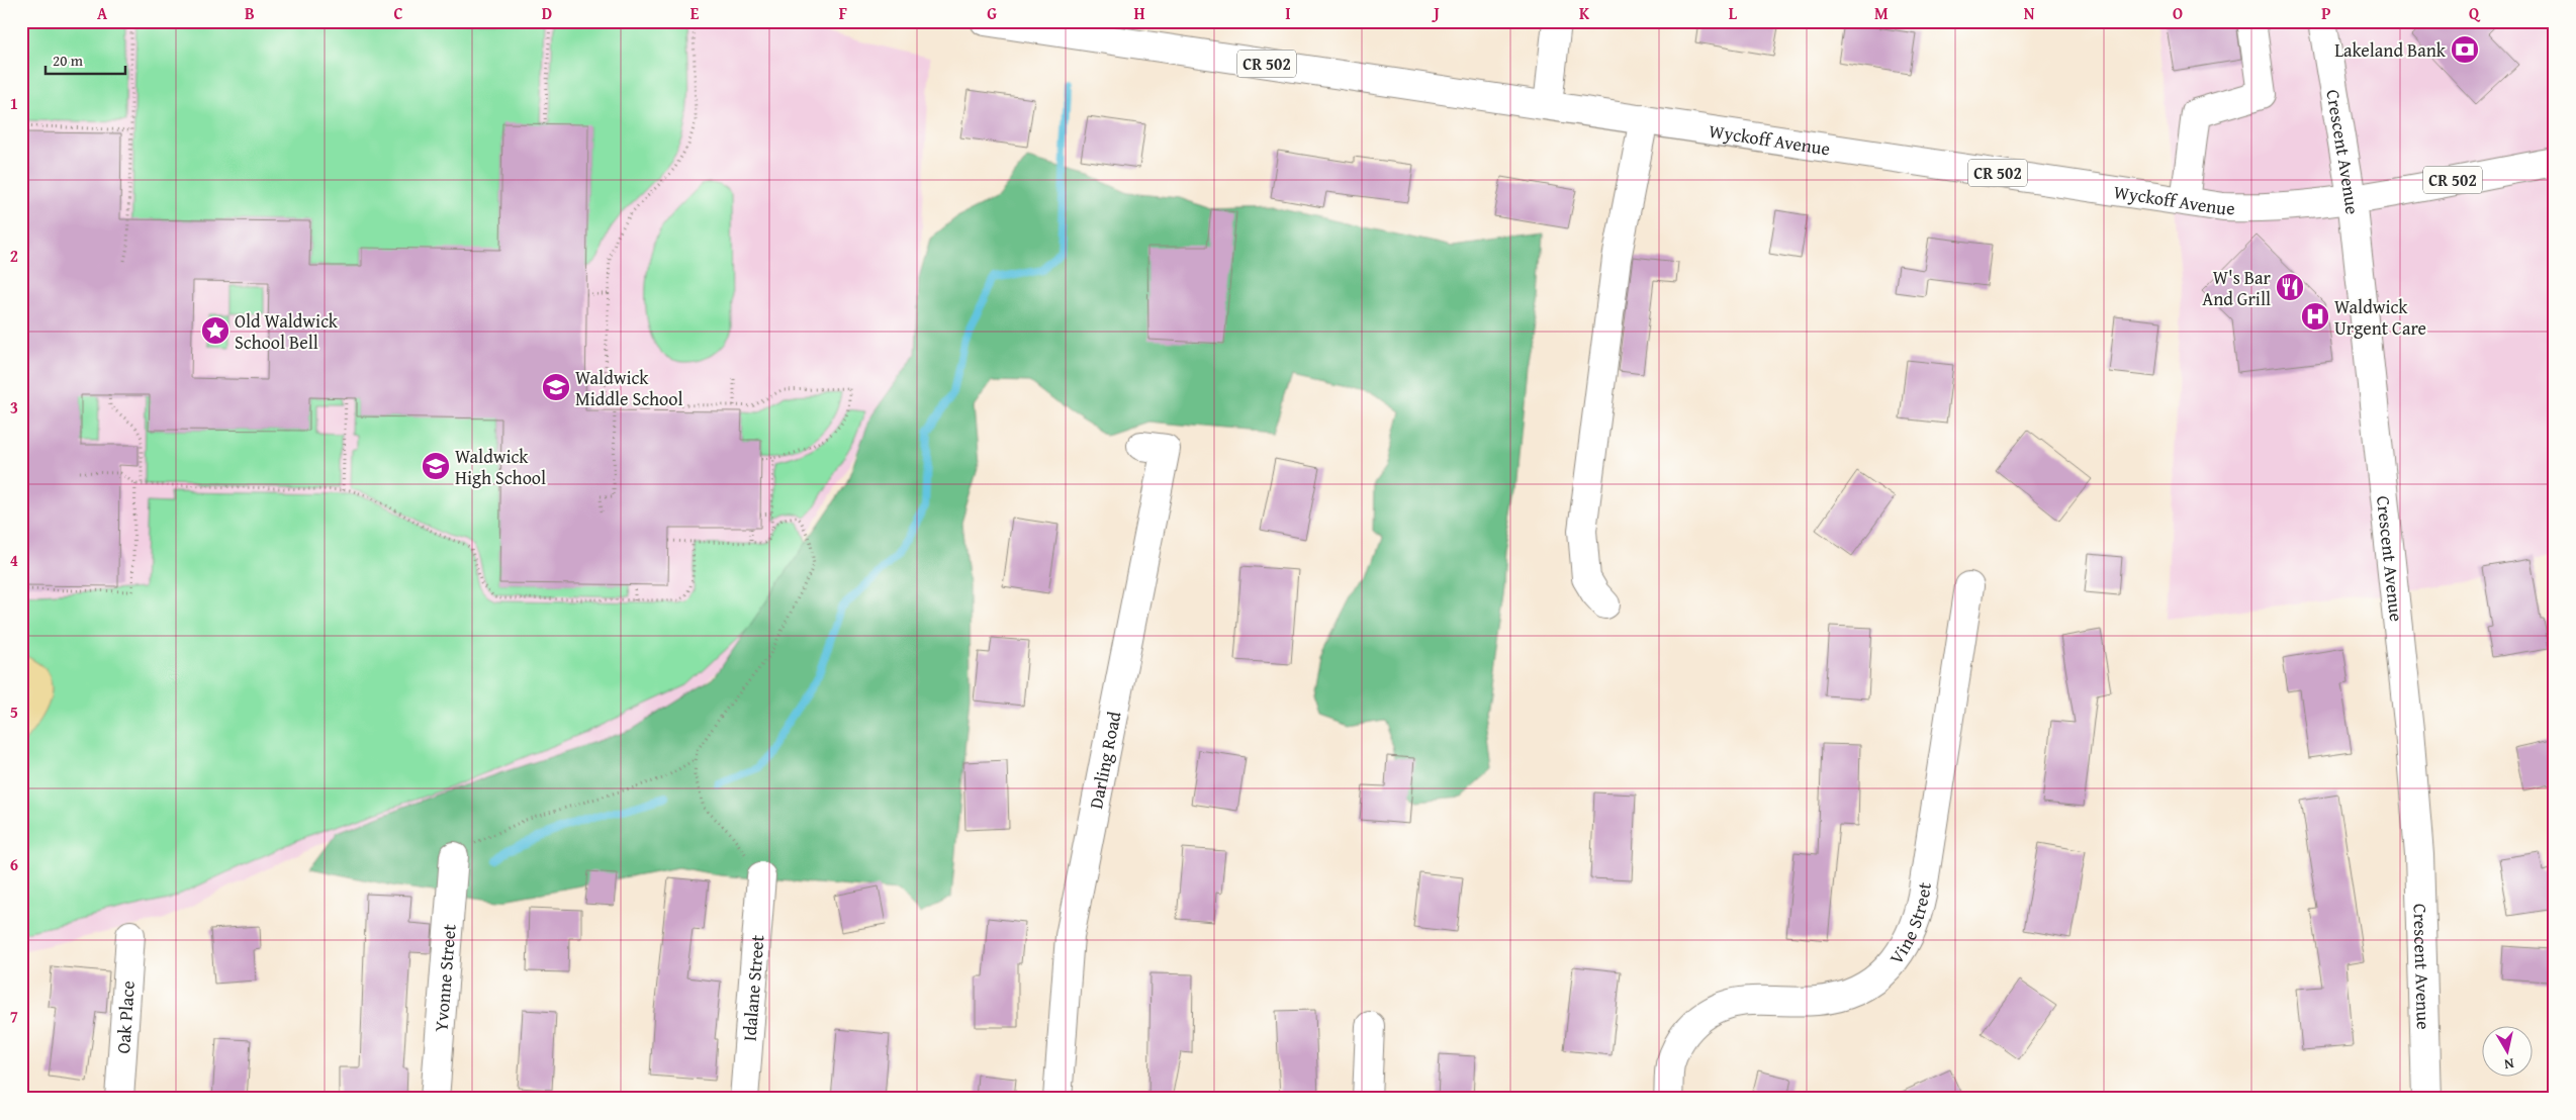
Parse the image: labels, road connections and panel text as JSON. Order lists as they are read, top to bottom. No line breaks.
{"streets":{"main road":["CR 502","Wyckoff Avenue","Crescent Avenue","Darling Road","Vine Street","Yvonne Street","Idalane Street","Oak Place"]},"crossings":[["Wyckoff Avenue","Crescent Avenue"]],"places":{"bank":["Lakeland Bank"],"restaurant":["W's Bar And Grill"],"hospital":["Waldwick Urgent Care"],"place":["Old Waldwick School Bell"],"school or university":["Waldwick Middle School","Waldwick High School"]},"scale_bar":"20 m","north":"bottom","grid":{"columns":["A","B","C","D","E","F","G","H","I","J","K","L","M","N","O","P","Q"],"rows":["1","2","3","4","5","6","7"]}}
